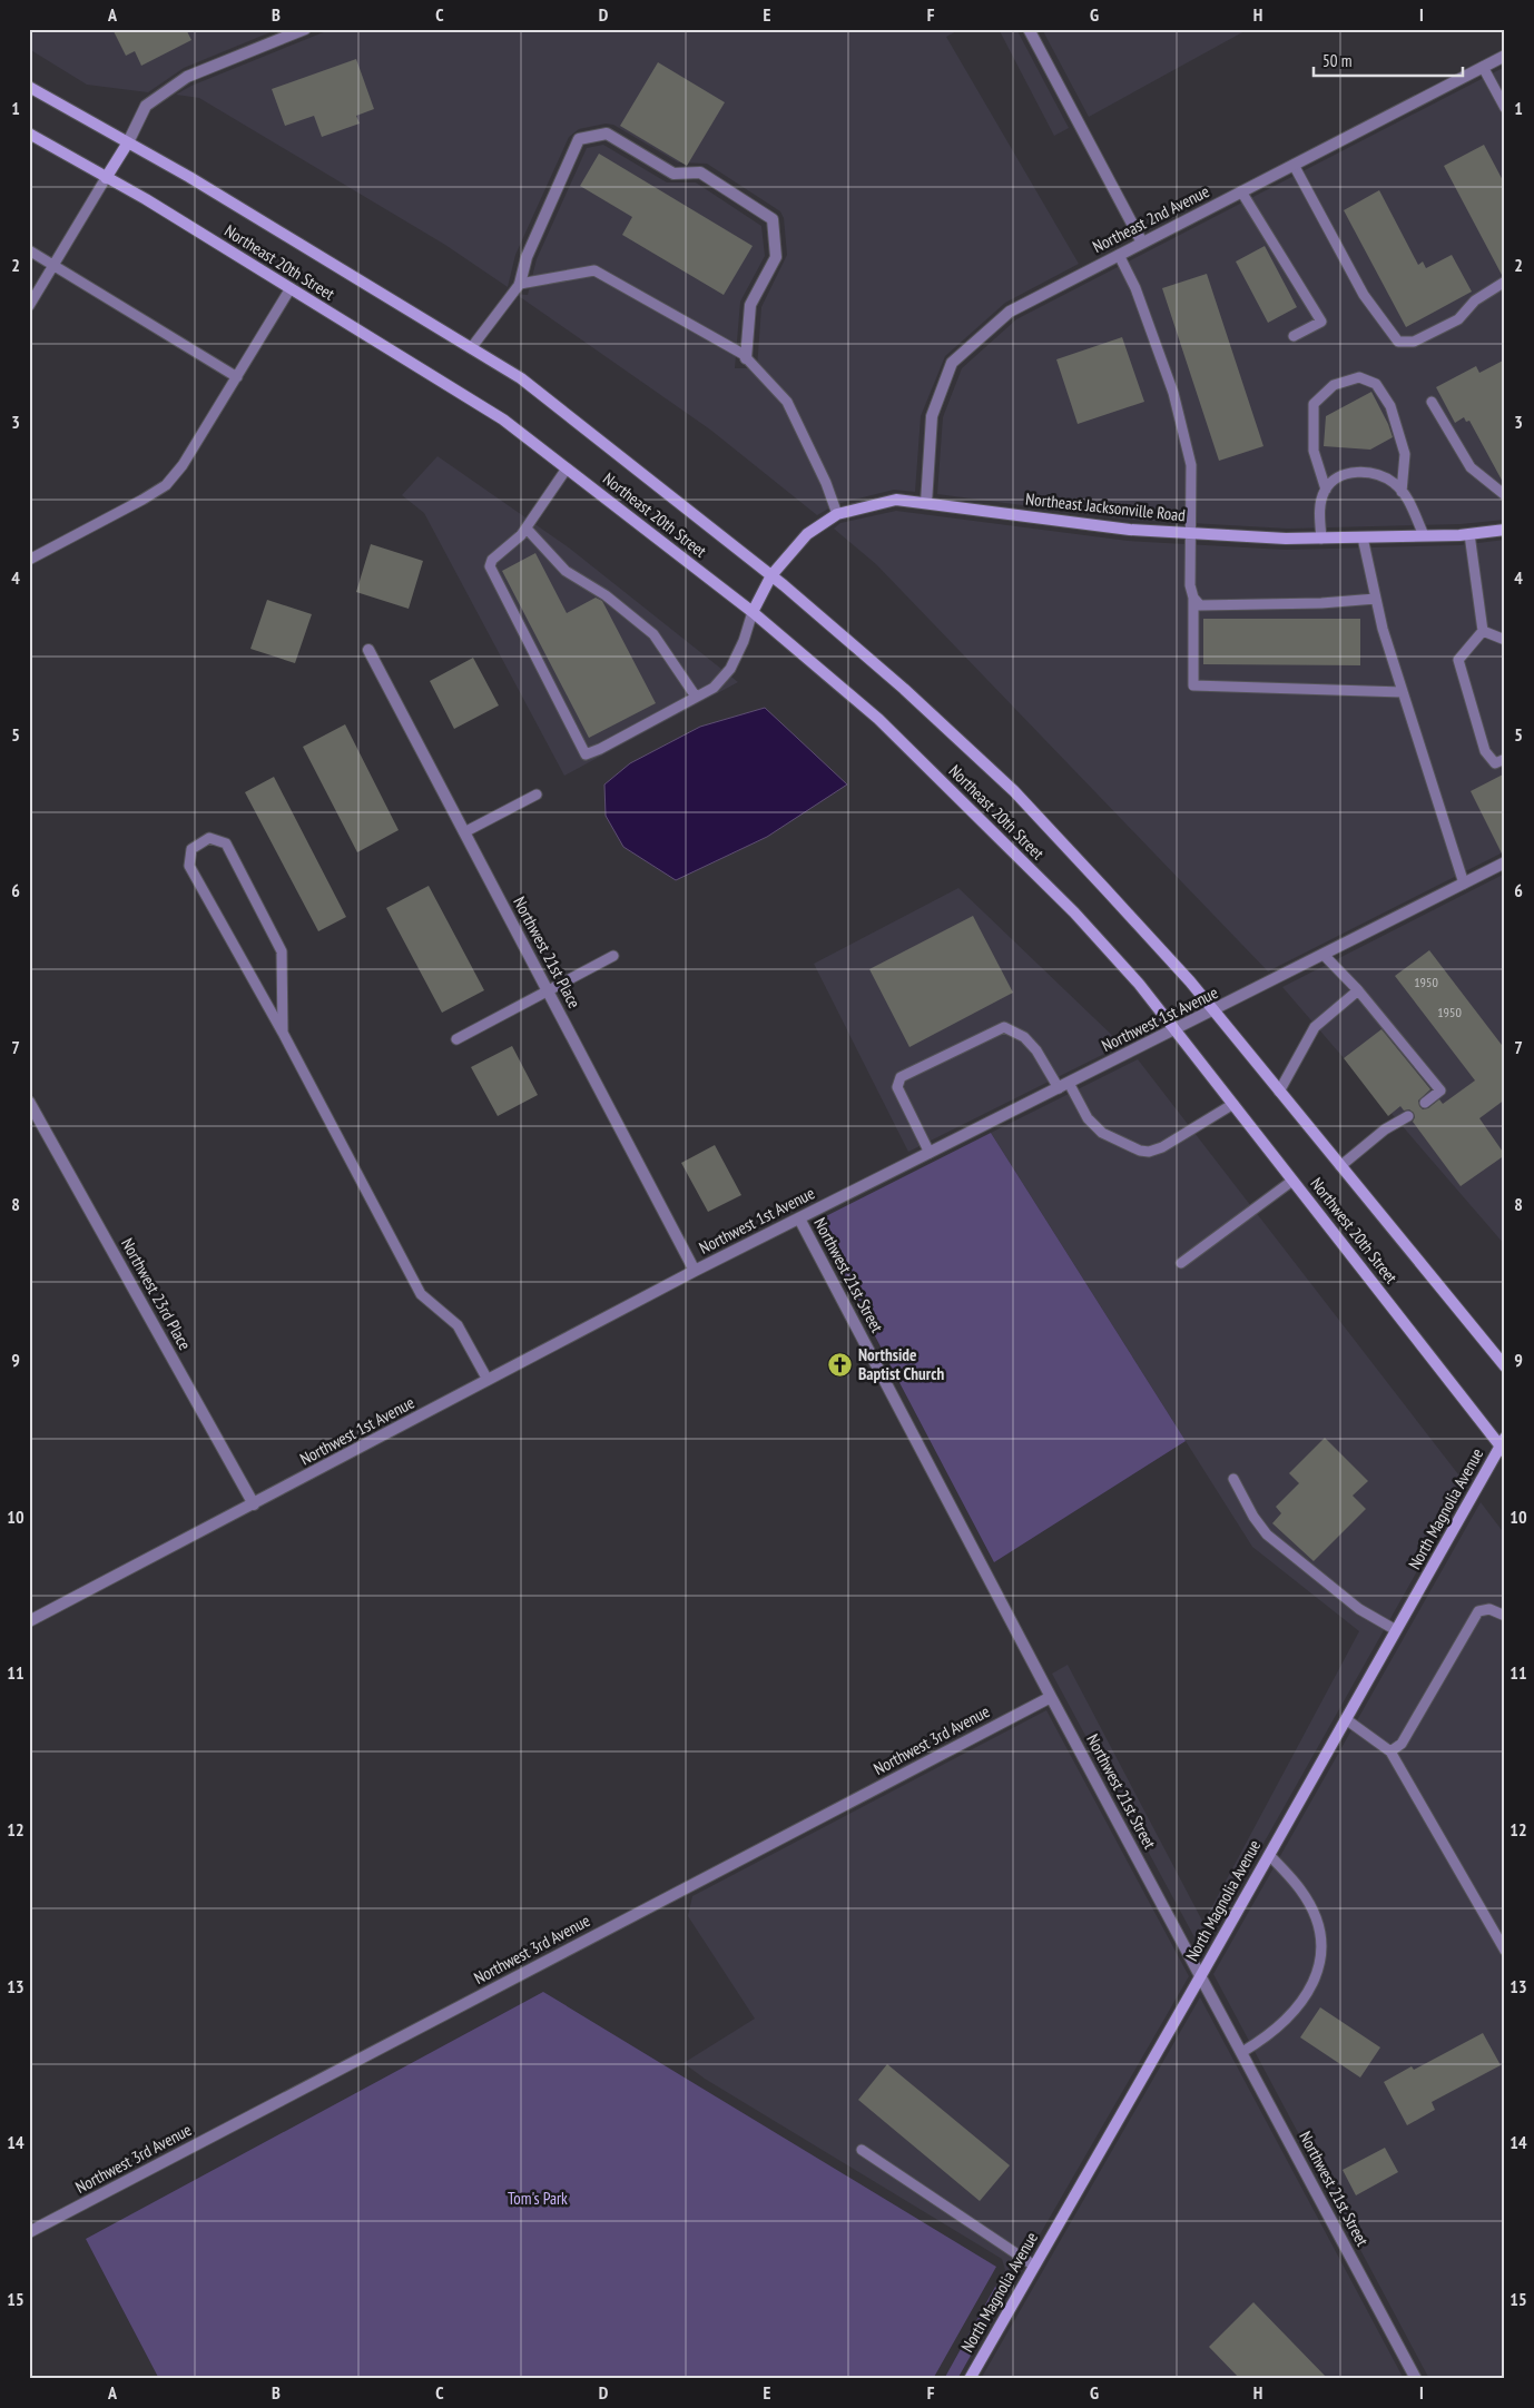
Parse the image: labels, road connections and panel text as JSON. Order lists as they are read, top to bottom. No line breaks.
{"streets":{"main road":["Northeast 20th Street","Northeast Jacksonville Road","Northwest 20th Street","North Magnolia Avenue"],"street":["Northeast 2nd Avenue","Northwest 21st Place","Northwest 1st Avenue","Northwest 21st Street","Northwest 23rd Place","Northwest 3rd Avenue"]},"crossings":[["Northeast 2nd Avenue","Northeast Jacksonville Road"],["Northeast 20th Street","Northeast Jacksonville Road"],["Northeast 20th Street","Northwest 1st Avenue"],["Northeast 20th Street","Northwest 20th Street"],["Northwest 21st Place","Northwest 1st Avenue"],["Northwest 1st Avenue","Northwest 20th Street"],["Northwest 1st Avenue","Northwest 21st Street"],["Northwest 1st Avenue","Northwest 23rd Place"],["Northwest 20th Street","North Magnolia Avenue"],["Northwest 21st Street","North Magnolia Avenue"],["Northwest 21st Street","Northwest 3rd Avenue"]],"parks":["Tom's Park"],"places":{"church":["Northside Baptist Church"]},"house_numbers":["1950","1950"],"scale_bar":"50 m","grid":{"columns":["A","B","C","D","E","F","G","H","I"],"rows":["1","2","3","4","5","6","7","8","9","10","11","12","13","14","15"]}}
